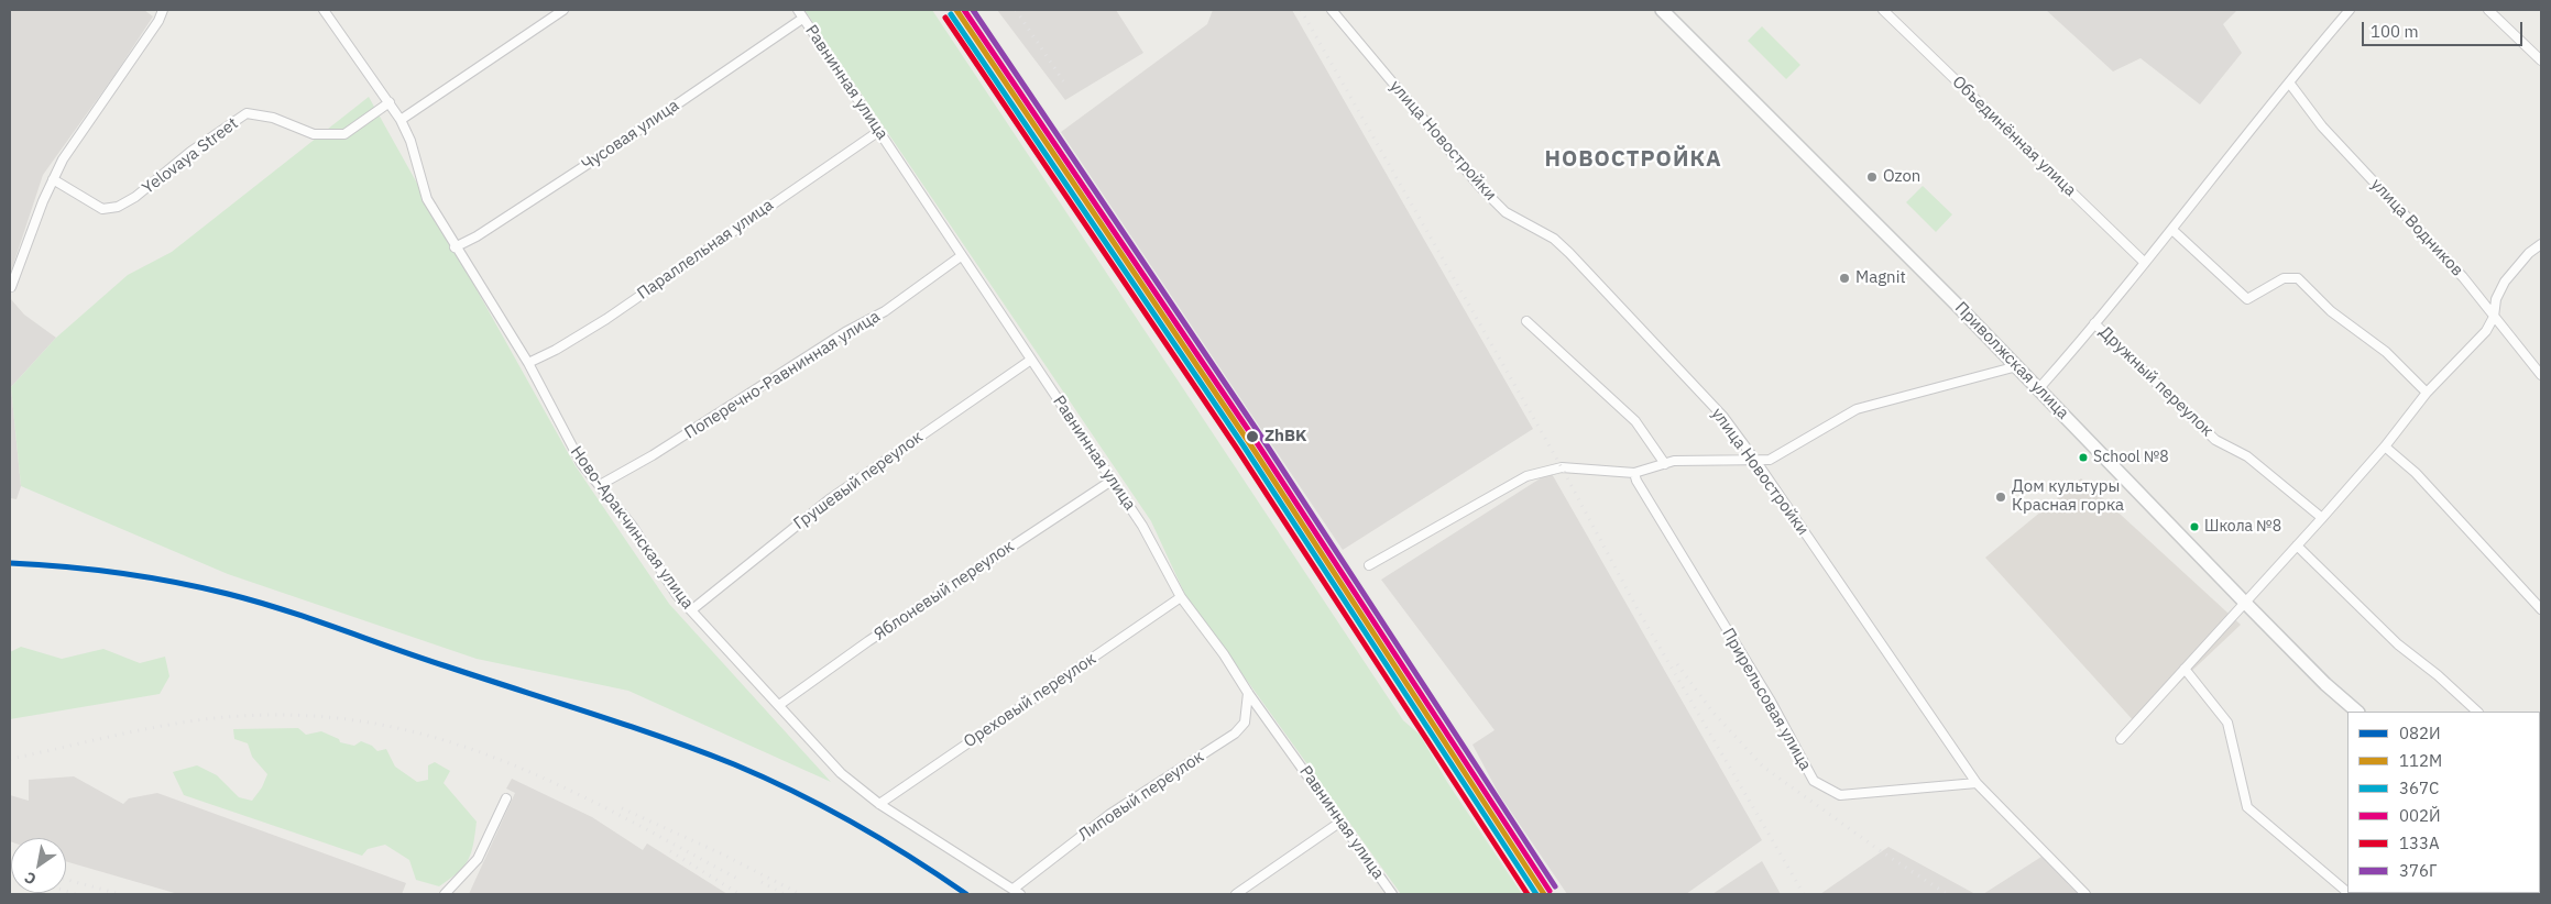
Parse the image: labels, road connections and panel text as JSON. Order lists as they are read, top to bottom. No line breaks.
{"streets":{"main road":["Приволжская улица"],"street":["Равнинная улица","Чусовая улица","Объединённая улица","улица Новостройки","Yelovaya Street","улица Водников","Параллельная улица","Поперечно-Равнинная улица","Дружный переулок","Грушевый переулок","Ново-Аракчинская улица","Яблоневый переулок","Прирельсовая улица","Ореховый переулок","Липовый переулок"]},"crossings":[["Равнинная улица","Чусовая улица"],["Равнинная улица","Параллельная улица"],["Равнинная улица","Поперечно-Равнинная улица"],["Равнинная улица","Грушевый переулок"],["Равнинная улица","Яблоневый переулок"],["Равнинная улица","Ореховый переулок"],["Равнинная улица","Липовый переулок"],["Чусовая улица","Ново-Аракчинская улица"],["улица Новостройки","Прирельсовая улица"],["Yelovaya Street","Ново-Аракчинская улица"],["Параллельная улица","Ново-Аракчинская улица"],["Поперечно-Равнинная улица","Ново-Аракчинская улица"],["Грушевый переулок","Ново-Аракчинская улица"],["Ново-Аракчинская улица","Яблоневый переулок"],["Ново-Аракчинская улица","Ореховый переулок"],["Ново-Аракчинская улица","Липовый переулок"]],"districts":["НОВОСТРОЙКА"],"places":["Ozon","Magnit","ZhBK","School №8","Дом культуры Красная горка","Школа №8"],"lines":["transit line 112М","transit line 002Й","transit line 376Г","transit line 367С","transit line 133А","transit line 082И"],"legend":["082И","112М","367С","002Й","133А","376Г"],"scale_bar":"100 m","north":"bottom left"}
